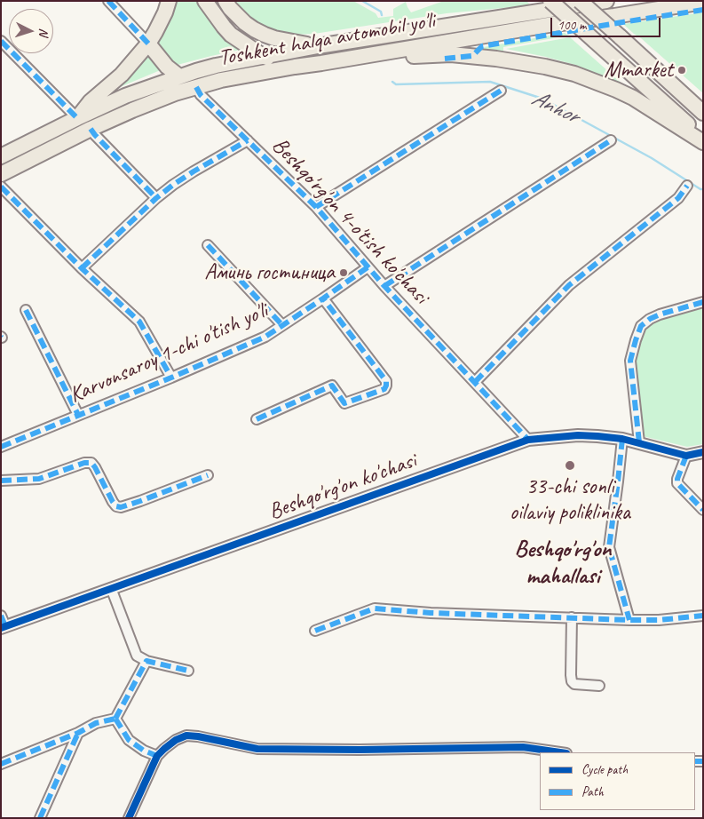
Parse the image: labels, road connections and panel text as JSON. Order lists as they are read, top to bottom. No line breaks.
{"streets":{"highway":["Toshkent halqa avtomobil yo'li"],"street":["Beshqo'rg'on 4-o'tish ko'chasi","Karvonsaroy 1-chi o'tish yo'li","Beshqo'rg'on ko'chasi"]},"crossings":[["Toshkent halqa avtomobil yo'li","Beshqo'rg'on 4-o'tish ko'chasi"],["Beshqo'rg'on 4-o'tish ko'chasi","Karvonsaroy 1-chi o'tish yo'li"],["Beshqo'rg'on 4-o'tish ko'chasi","Beshqo'rg'on ko'chasi"]],"districts":["Beshqo'rg'on mahallasi"],"water":["Anhor"],"places":["Mmarket","Аминь гостиница","33-chi sonli oilaviy poliklinika"],"legend":["Cycle path","Path"],"scale_bar":"100 m","north":"right"}
